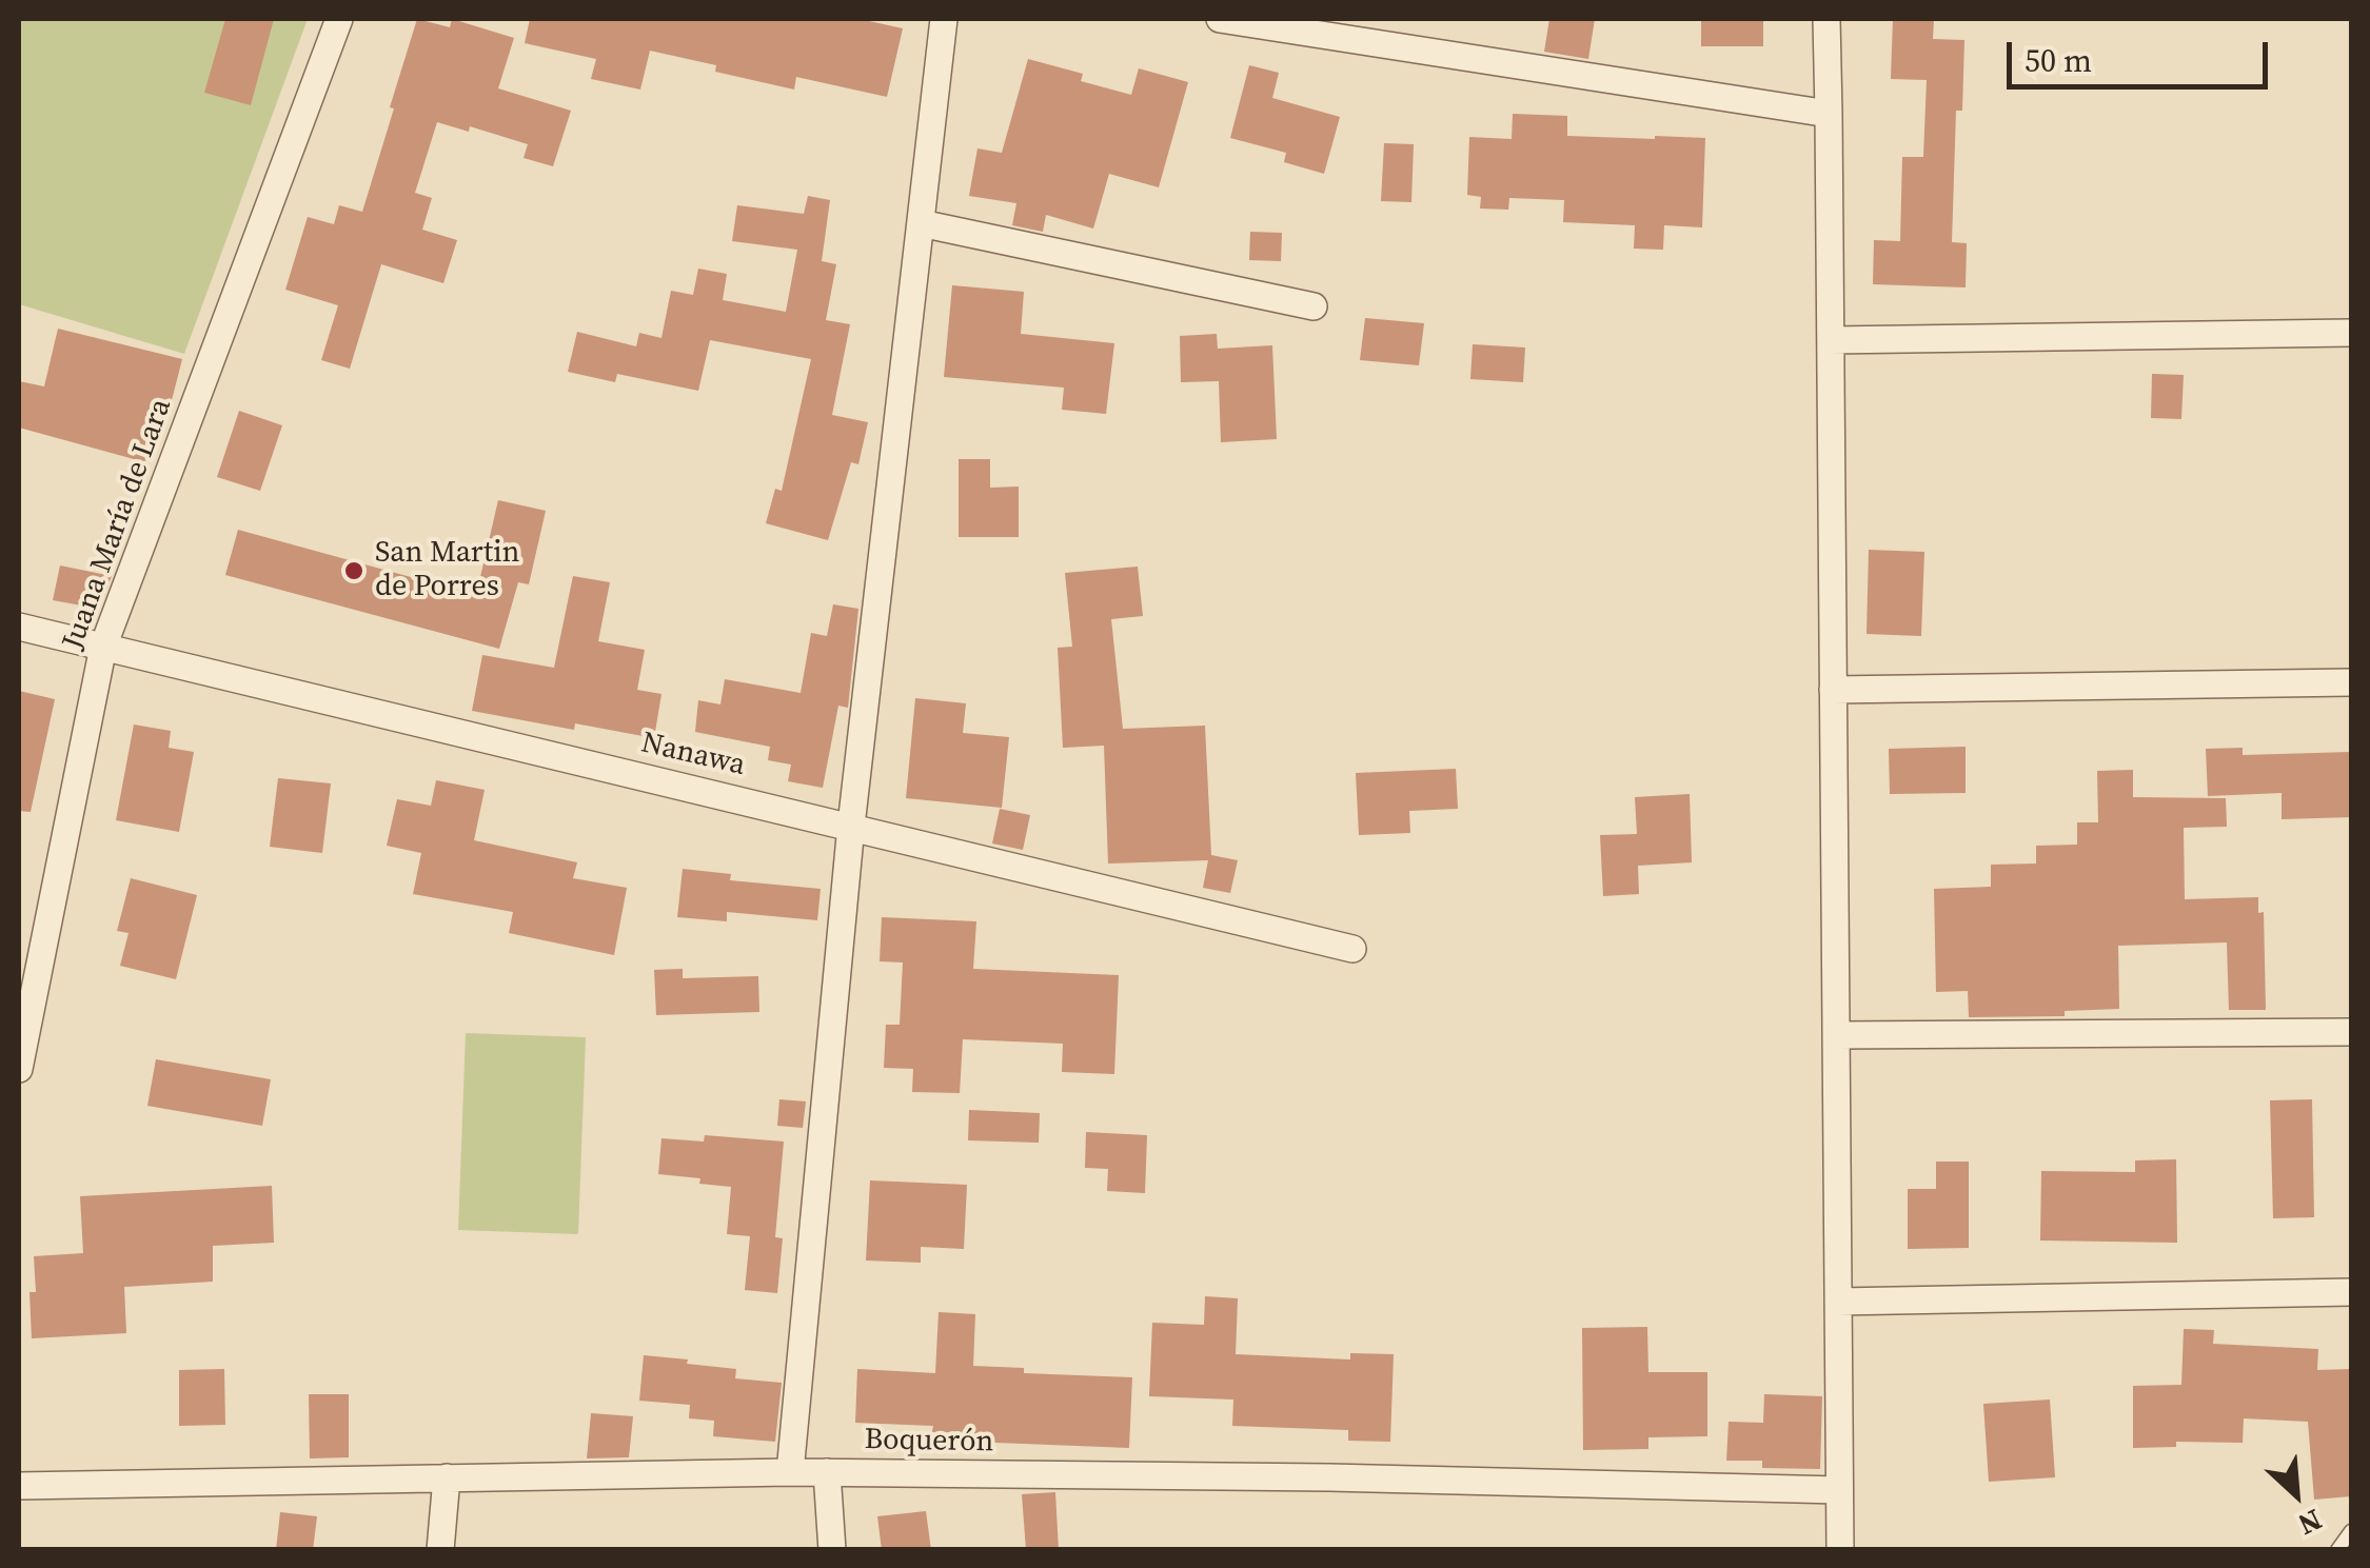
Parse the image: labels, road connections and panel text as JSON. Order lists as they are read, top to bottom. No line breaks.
{"streets":{"street":["Juana María de Lara","Nanawa","Boquerón"]},"crossings":[["Juana María de Lara","Nanawa"]],"places":["San Martin de Porres"],"scale_bar":"50 m","north":"bottom right"}
